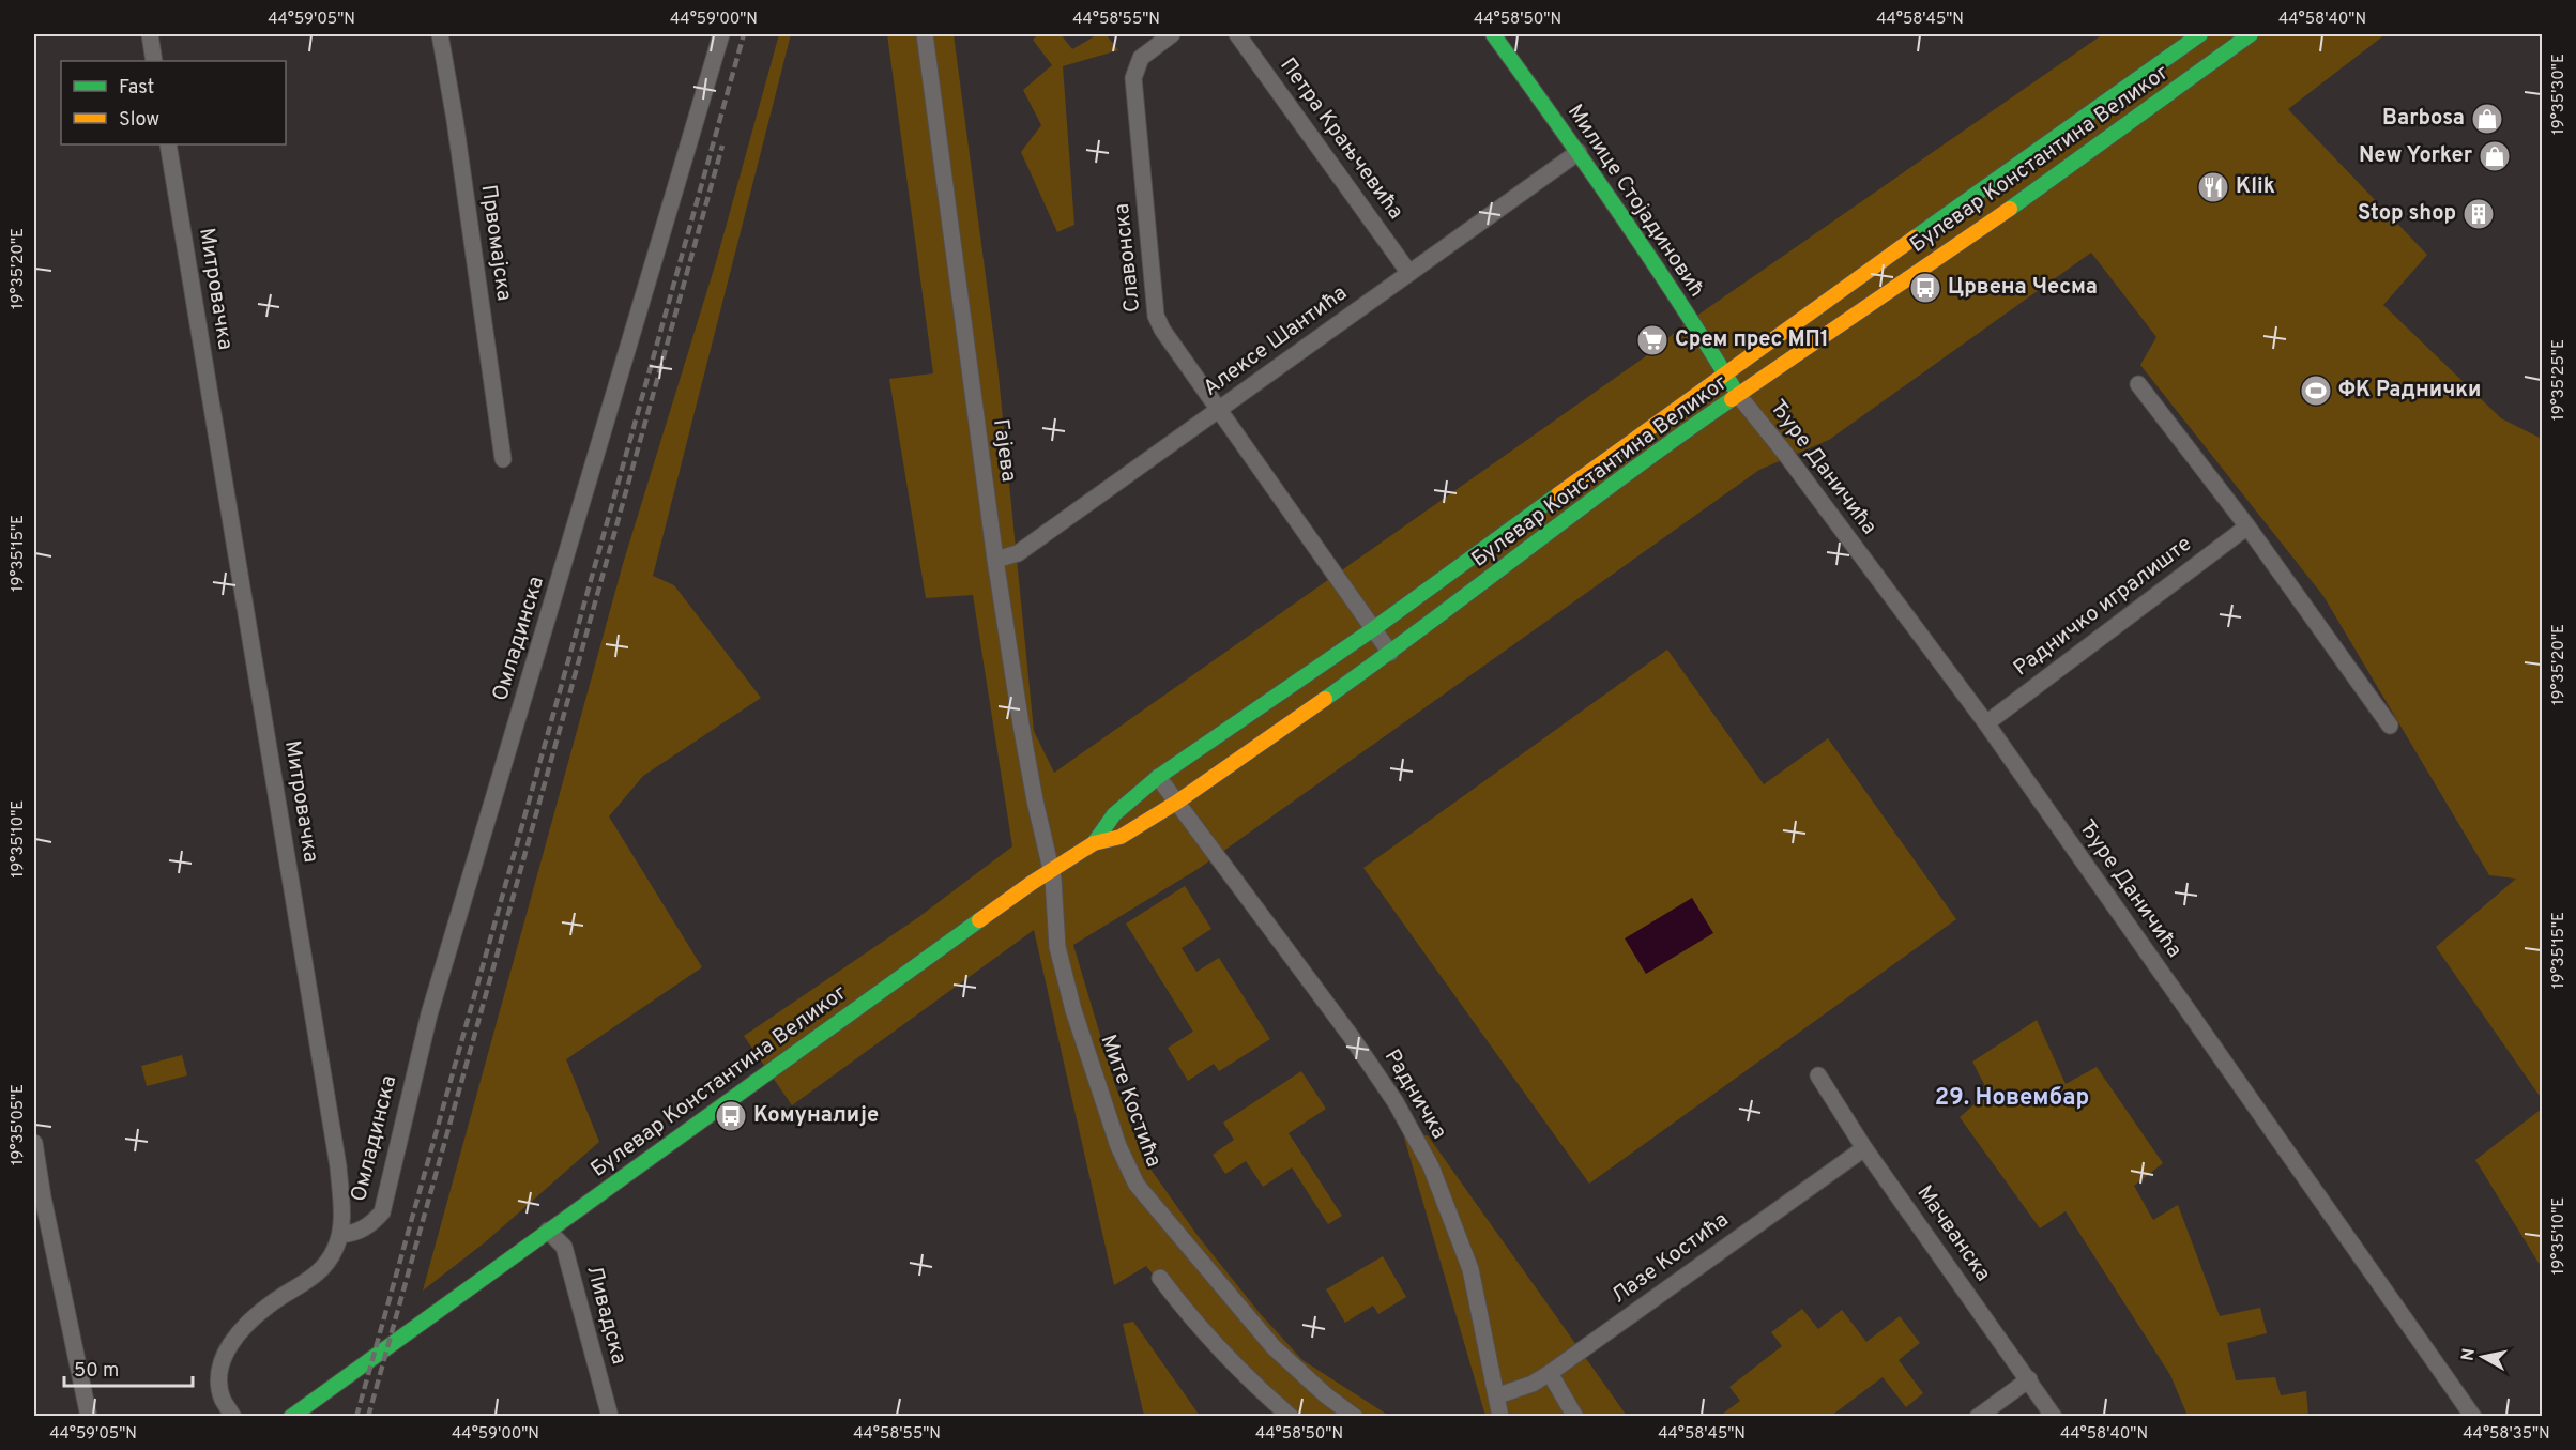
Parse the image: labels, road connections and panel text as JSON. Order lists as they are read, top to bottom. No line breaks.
{"streets":{"main road":["Булевар Константина Великог","Милице Стојадиновић"],"street":["Петра Крањчевића","Првомајска","Славонска","Митровачка","Алексе Шантића","Гајева","Ђуре Даничића","Радничко игралиште","Омладинска","Радничка","Мите Костића","Мачванска","Лазе Костића","Ливадска"]},"crossings":[["Петра Крањчевића","Алексе Шантића"],["Булевар Константина Великог","Милице Стојадиновић"],["Булевар Константина Великог","Славонска"],["Булевар Константина Великог","Гајева"],["Булевар Константина Великог","Ђуре Даничића"],["Булевар Константина Великог","Радничка"],["Булевар Константина Великог","Мите Костића"],["Булевар Константина Великог","Ливадска"],["Милице Стојадиновић","Алексе Шантића"],["Милице Стојадиновић","Ђуре Даничића"],["Славонска","Алексе Шантића"],["Митровачка","Омладинска"],["Алексе Шантића","Гајева"],["Гајева","Мите Костића"],["Ђуре Даничића","Радничко игралиште"],["Радничка","Лазе Костића"],["Мачванска","Лазе Костића"]],"districts":["29. Новембар"],"places":{"shop":["Barbosa","New Yorker"],"restaurant":["Klik"],"building":["Stop shop"],"bus stop":["Црвена Чесма","Комуналије"],"supermarket":["Срем прес МП1"],"sports":["ФК Раднички"]},"legend":["Fast","Slow"],"scale_bar":"50 m","north":"left","coordinates":["44°59'05\"N","44°59'00\"N","44°58'55\"N","44°58'50\"N","44°58'45\"N","44°58'40\"N","19°35'30\"E","19°35'20\"E","19°35'25\"E","19°35'15\"E","19°35'10\"E","19°35'05\"E","44°58'35\"N"]}
